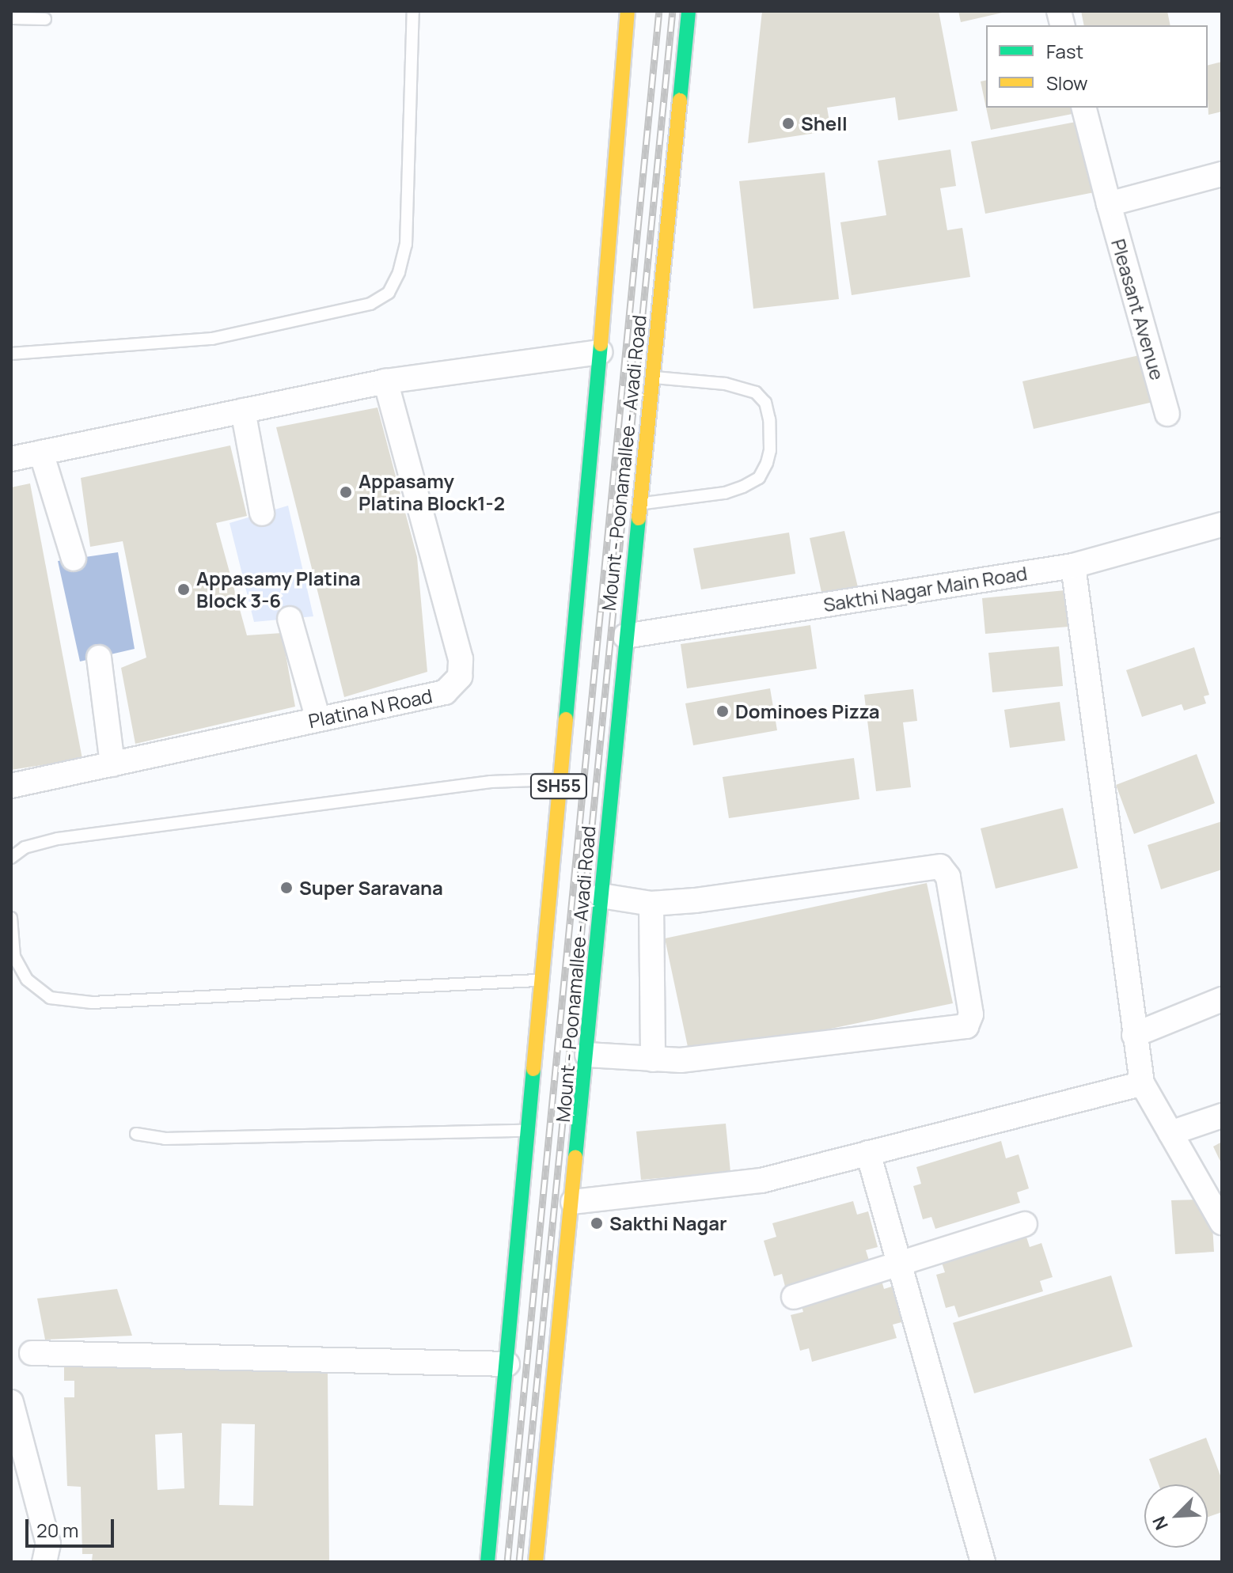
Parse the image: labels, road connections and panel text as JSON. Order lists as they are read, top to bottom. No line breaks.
{"streets":{"main road":["Mount - Poonamallee - Avadi Road","SH55"],"street":["Pleasant Avenue","Sakthi Nagar Main Road","Platina N Road"]},"crossings":[["Mount - Poonamallee - Avadi Road","Sakthi Nagar Main Road"]],"places":["Shell","Appasamy Platina Block1-2","Appasamy Platina Block 3-6","Dominoes Pizza","Super Saravana","Sakthi Nagar"],"legend":["Fast","Slow"],"scale_bar":"20 m","north":"bottom left"}
